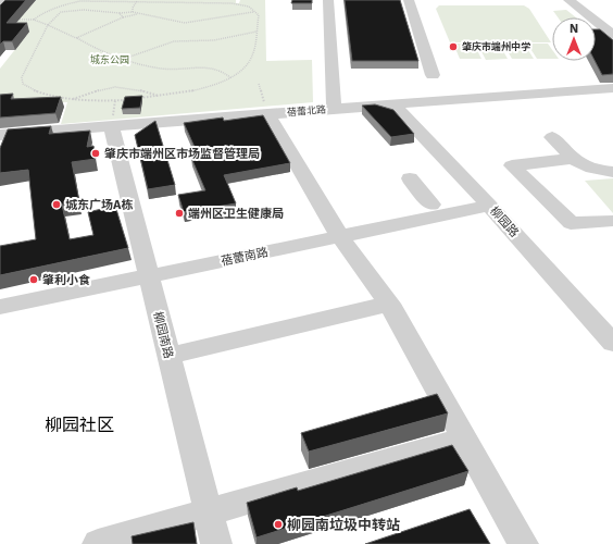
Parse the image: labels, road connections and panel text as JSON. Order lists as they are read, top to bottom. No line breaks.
{"streets":{"street":["蓓蕾北路","柳园路","蓓蕾南路","柳园南路"]},"crossings":[["蓓蕾北路","柳园路"],["蓓蕾北路","柳园南路"],["柳园路","蓓蕾南路"],["蓓蕾南路","柳园南路"]],"districts":["柳园社区"],"parks":["城东公园"],"places":["肇庆市端州中学","肇庆市端州区市场监督管理局","城东广场A栋","端州区卫生健康局","肇利小食","柳园南垃圾中转站"],"north":"top"}
